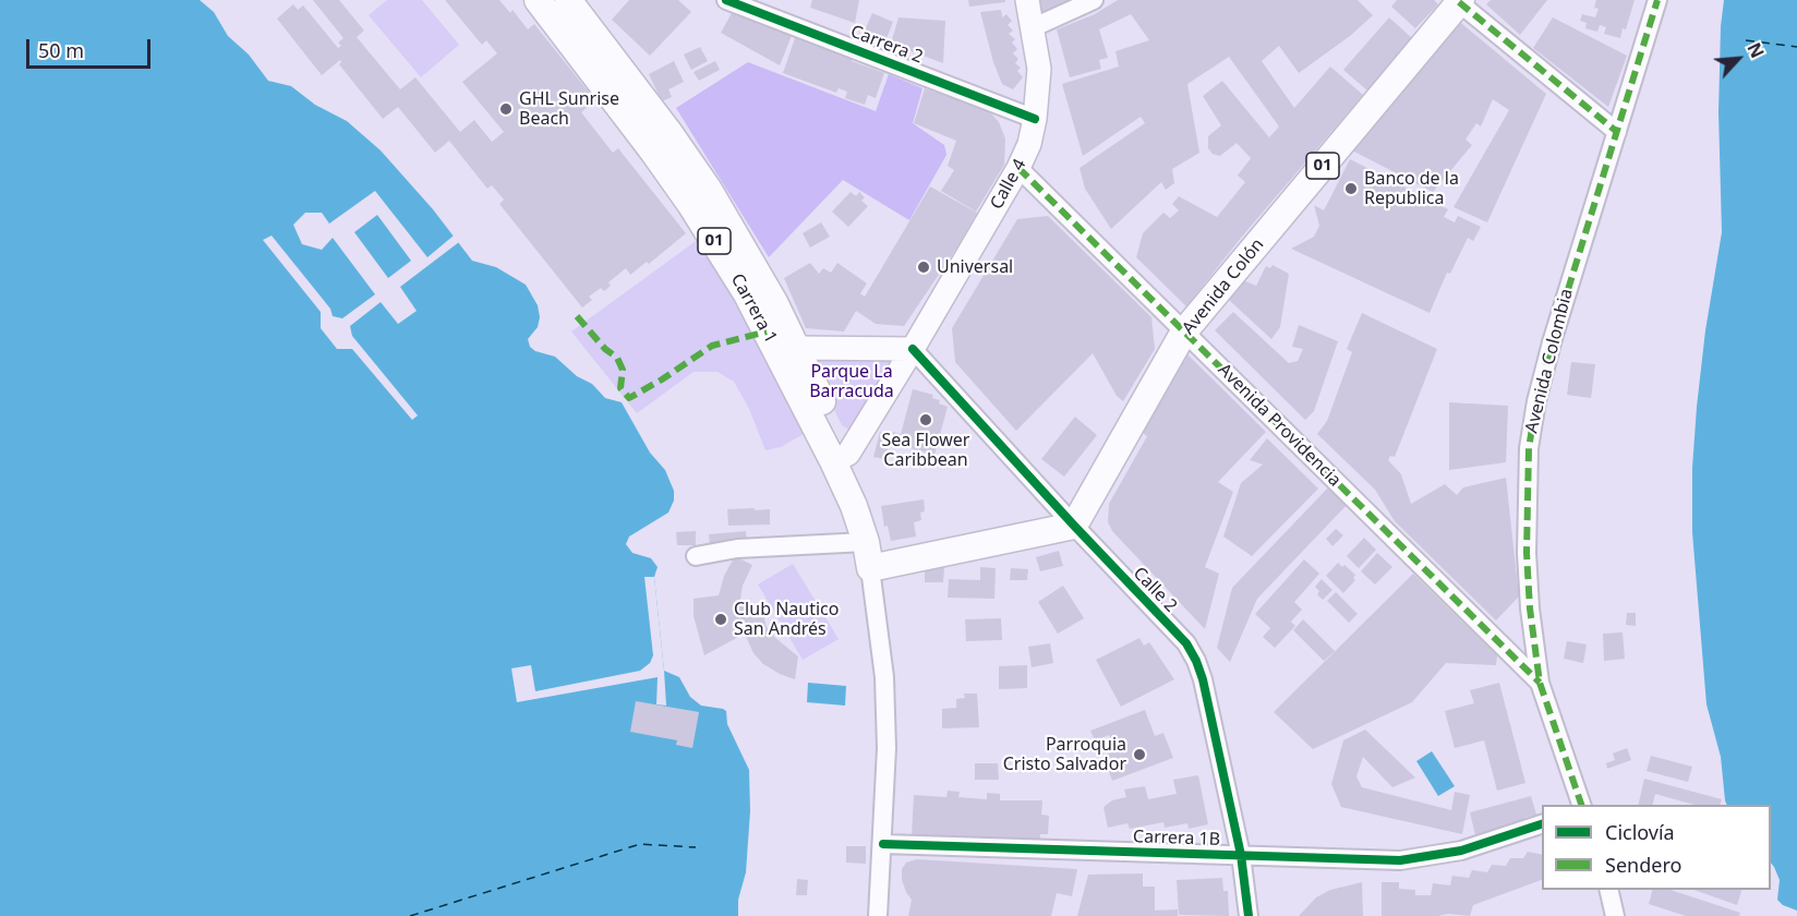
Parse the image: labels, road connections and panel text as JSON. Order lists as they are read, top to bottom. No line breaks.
{"streets":{"highway":["01","Avenida Colón","Carrera 1"],"main road":["Calle 4"],"street":["Carrera 2","Avenida Colombia","Avenida Providencia","Calle 2","Carrera 1B"]},"crossings":[["Carrera 2","Calle 4"],["Calle 4","Carrera 1"],["Calle 4","Avenida Providencia"],["Calle 4","Calle 2"],["Avenida Colón","Avenida Providencia"],["Avenida Colón","Calle 2"],["Carrera 1","Carrera 1B"],["Avenida Colombia","Avenida Providencia"],["Calle 2","Carrera 1B"]],"parks":["Parque La Barracuda"],"places":["GHL Sunrise Beach","Banco de la Republica","Universal","Sea Flower Caribbean","Club Nautico San Andrés","Parroquia Cristo Salvador"],"legend":["Ciclovía","Sendero"],"scale_bar":"50 m","north":"top right"}
